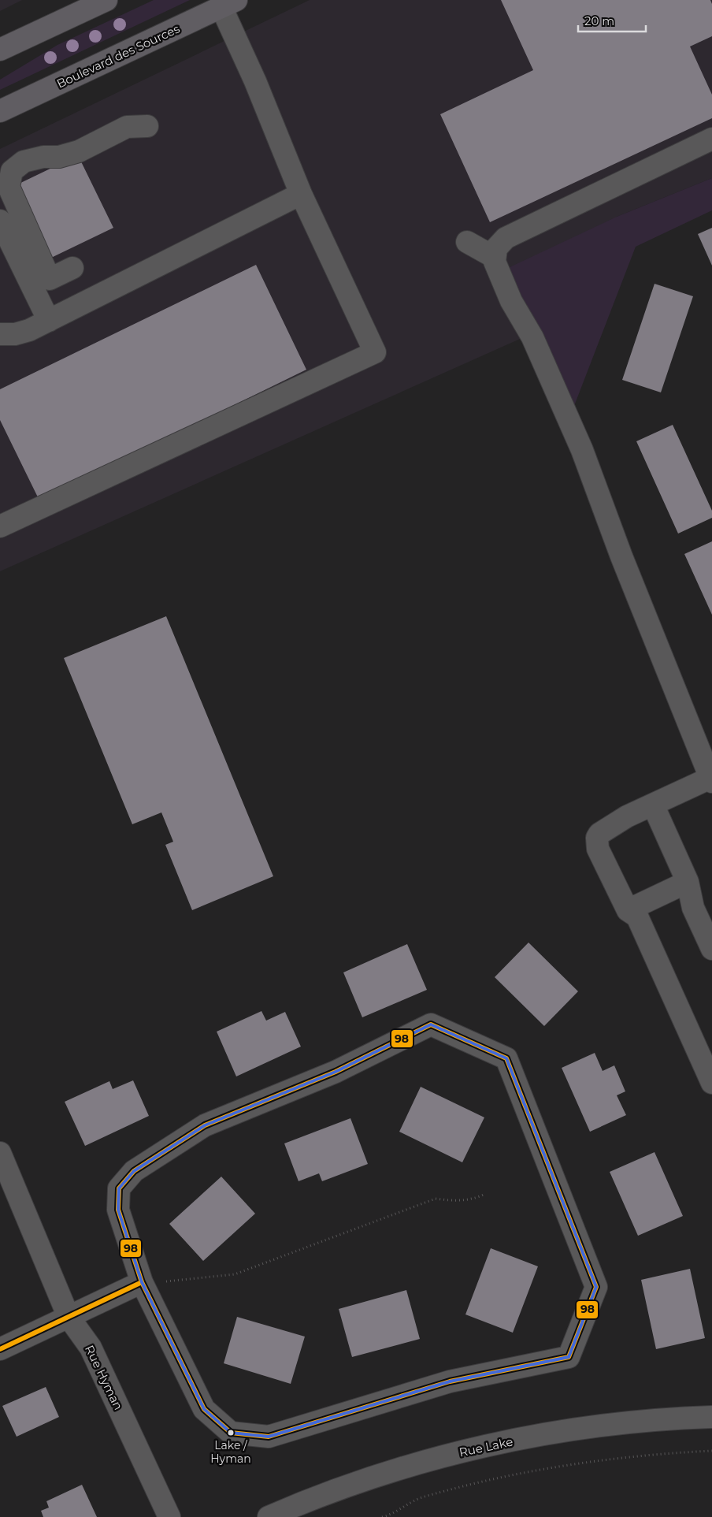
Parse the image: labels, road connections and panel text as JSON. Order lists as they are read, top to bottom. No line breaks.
{"streets":{"main road":["Boulevard des Sources"],"street":["Rue Hyman","Rue Lake"]},"places":["Lake / Hyman"],"lines":["transit line 98"],"scale_bar":"20 m"}
